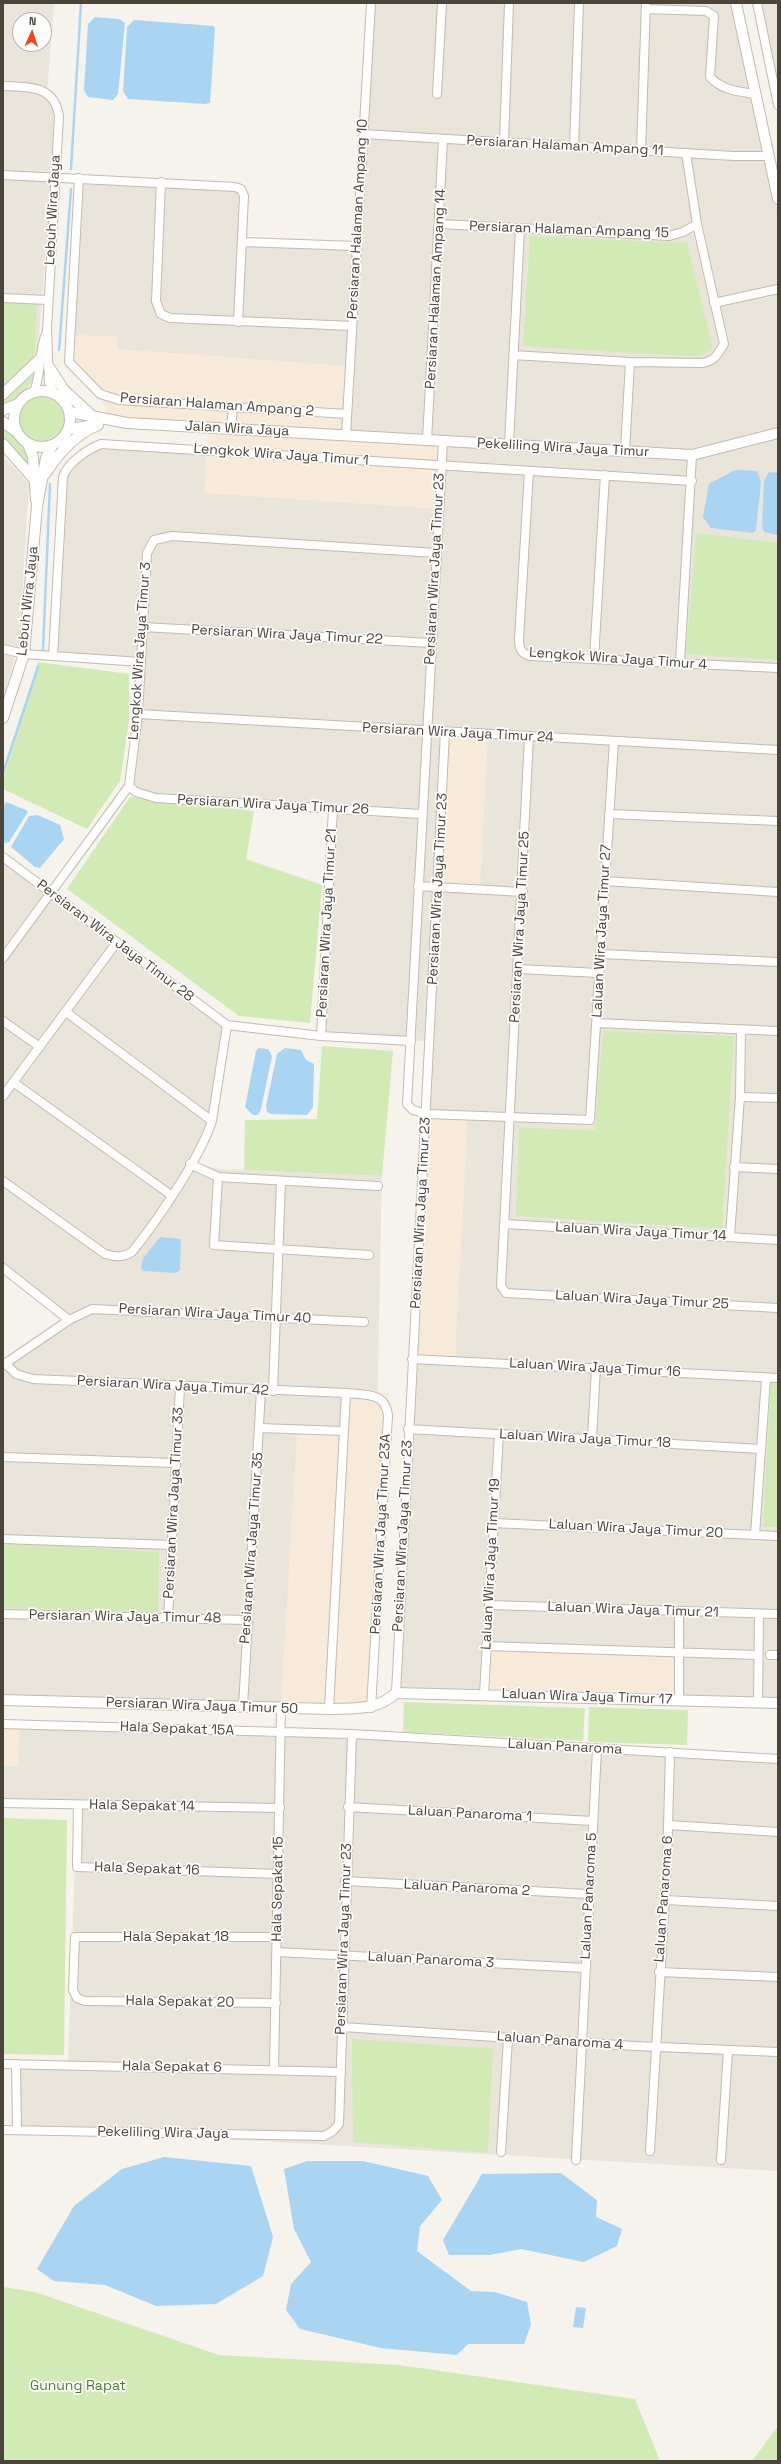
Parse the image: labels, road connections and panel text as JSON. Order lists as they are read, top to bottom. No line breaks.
{"streets":{"street":["Persiaran Halaman Ampang 11","Lebuh Wira Jaya","Persiaran Halaman Ampang 10","Persiaran Halaman Ampang 15","Persiaran Halaman Ampang 14","Persiaran Halaman Ampang 2","Jalan Wira Jaya","Pekeliling Wira Jaya Timur","Lengkok Wira Jaya Timur 1","Persiaran Wira Jaya Timur 23","Persiaran Wira Jaya Timur 22","Lengkok Wira Jaya Timur 3","Lengkok Wira Jaya Timur 4","Persiaran Wira Jaya Timur 24","Persiaran Wira Jaya Timur 26","Persiaran Wira Jaya Timur 21","Persiaran Wira Jaya Timur 25","Laluan Wira Jaya Timur 27","Persiaran Wira Jaya Timur 28","Laluan Wira Jaya Timur 14","Laluan Wira Jaya Timur 25","Persiaran Wira Jaya Timur 40","Laluan Wira Jaya Timur 16","Persiaran Wira Jaya Timur 42","Laluan Wira Jaya Timur 18","Persiaran Wira Jaya Timur 33","Laluan Wira Jaya Timur 20","Persiaran Wira Jaya Timur 23A","Persiaran Wira Jaya Timur 35","Laluan Wira Jaya Timur 19","Laluan Wira Jaya Timur 21","Persiaran Wira Jaya Timur 48","Laluan Wira Jaya Timur 17","Persiaran Wira Jaya Timur 50","Hala Sepakat 15A","Laluan Panaroma","Hala Sepakat 14","Laluan Panaroma 1","Hala Sepakat 16","Laluan Panaroma 2","Hala Sepakat 15","Laluan Panaroma 5","Laluan Panaroma 6","Hala Sepakat 18","Laluan Panaroma 3","Hala Sepakat 20","Laluan Panaroma 4","Hala Sepakat 6","Pekeliling Wira Jaya"]},"crossings":[["Persiaran Halaman Ampang 11","Persiaran Halaman Ampang 10"],["Persiaran Halaman Ampang 11","Persiaran Halaman Ampang 14"],["Lebuh Wira Jaya","Jalan Wira Jaya"],["Persiaran Halaman Ampang 10","Persiaran Halaman Ampang 2"],["Persiaran Halaman Ampang 10","Jalan Wira Jaya"],["Persiaran Halaman Ampang 10","Pekeliling Wira Jaya Timur"],["Persiaran Halaman Ampang 15","Persiaran Halaman Ampang 14"],["Persiaran Halaman Ampang 14","Pekeliling Wira Jaya Timur"],["Jalan Wira Jaya","Pekeliling Wira Jaya Timur"],["Pekeliling Wira Jaya Timur","Persiaran Wira Jaya Timur 23"],["Lengkok Wira Jaya Timur 1","Persiaran Wira Jaya Timur 23"],["Lengkok Wira Jaya Timur 1","Lengkok Wira Jaya Timur 4"],["Persiaran Wira Jaya Timur 23","Persiaran Wira Jaya Timur 22"],["Persiaran Wira Jaya Timur 23","Lengkok Wira Jaya Timur 3"],["Persiaran Wira Jaya Timur 23","Persiaran Wira Jaya Timur 24"],["Persiaran Wira Jaya Timur 23","Persiaran Wira Jaya Timur 26"],["Persiaran Wira Jaya Timur 23","Laluan Wira Jaya Timur 16"],["Persiaran Wira Jaya Timur 23","Laluan Wira Jaya Timur 18"],["Persiaran Wira Jaya Timur 23","Laluan Wira Jaya Timur 17"],["Persiaran Wira Jaya Timur 23","Persiaran Wira Jaya Timur 50"],["Persiaran Wira Jaya Timur 23","Hala Sepakat 15A"],["Persiaran Wira Jaya Timur 23","Laluan Panaroma"],["Persiaran Wira Jaya Timur 23","Laluan Panaroma 1"],["Persiaran Wira Jaya Timur 23","Laluan Panaroma 2"],["Persiaran Wira Jaya Timur 23","Laluan Panaroma 3"],["Persiaran Wira Jaya Timur 23","Laluan Panaroma 4"],["Persiaran Wira Jaya Timur 23","Hala Sepakat 6"],["Persiaran Wira Jaya Timur 23","Pekeliling Wira Jaya"],["Persiaran Wira Jaya Timur 22","Lengkok Wira Jaya Timur 3"],["Lengkok Wira Jaya Timur 3","Persiaran Wira Jaya Timur 24"],["Lengkok Wira Jaya Timur 3","Persiaran Wira Jaya Timur 26"],["Lengkok Wira Jaya Timur 3","Persiaran Wira Jaya Timur 28"],["Persiaran Wira Jaya Timur 24","Persiaran Wira Jaya Timur 25"],["Persiaran Wira Jaya Timur 24","Laluan Wira Jaya Timur 27"],["Persiaran Wira Jaya Timur 26","Persiaran Wira Jaya Timur 21"],["Persiaran Wira Jaya Timur 25","Laluan Wira Jaya Timur 27"],["Persiaran Wira Jaya Timur 25","Laluan Wira Jaya Timur 14"],["Persiaran Wira Jaya Timur 25","Laluan Wira Jaya Timur 25"],["Persiaran Wira Jaya Timur 40","Persiaran Wira Jaya Timur 42"],["Persiaran Wira Jaya Timur 42","Persiaran Wira Jaya Timur 33"],["Persiaran Wira Jaya Timur 42","Persiaran Wira Jaya Timur 23A"],["Persiaran Wira Jaya Timur 42","Persiaran Wira Jaya Timur 35"],["Laluan Wira Jaya Timur 18","Laluan Wira Jaya Timur 19"],["Persiaran Wira Jaya Timur 33","Persiaran Wira Jaya Timur 48"],["Laluan Wira Jaya Timur 20","Laluan Wira Jaya Timur 19"],["Persiaran Wira Jaya Timur 23A","Persiaran Wira Jaya Timur 50"],["Persiaran Wira Jaya Timur 35","Persiaran Wira Jaya Timur 48"],["Persiaran Wira Jaya Timur 35","Persiaran Wira Jaya Timur 50"],["Laluan Wira Jaya Timur 19","Laluan Wira Jaya Timur 21"],["Laluan Wira Jaya Timur 19","Laluan Wira Jaya Timur 17"],["Laluan Wira Jaya Timur 17","Persiaran Wira Jaya Timur 50"],["Persiaran Wira Jaya Timur 50","Hala Sepakat 15"],["Hala Sepakat 15A","Laluan Panaroma"],["Hala Sepakat 15A","Hala Sepakat 15"],["Laluan Panaroma","Laluan Panaroma 5"],["Laluan Panaroma","Laluan Panaroma 6"],["Hala Sepakat 14","Hala Sepakat 16"],["Hala Sepakat 14","Hala Sepakat 15"],["Laluan Panaroma 1","Laluan Panaroma 5"],["Hala Sepakat 16","Hala Sepakat 15"],["Laluan Panaroma 2","Laluan Panaroma 5"],["Hala Sepakat 15","Hala Sepakat 18"],["Hala Sepakat 15","Laluan Panaroma 3"],["Hala Sepakat 15","Hala Sepakat 20"],["Hala Sepakat 15","Hala Sepakat 6"],["Laluan Panaroma 5","Laluan Panaroma 3"],["Laluan Panaroma 5","Laluan Panaroma 4"],["Laluan Panaroma 6","Laluan Panaroma 4"],["Hala Sepakat 18","Hala Sepakat 20"]],"parks":["Gunung Rapat"],"north":"top"}
